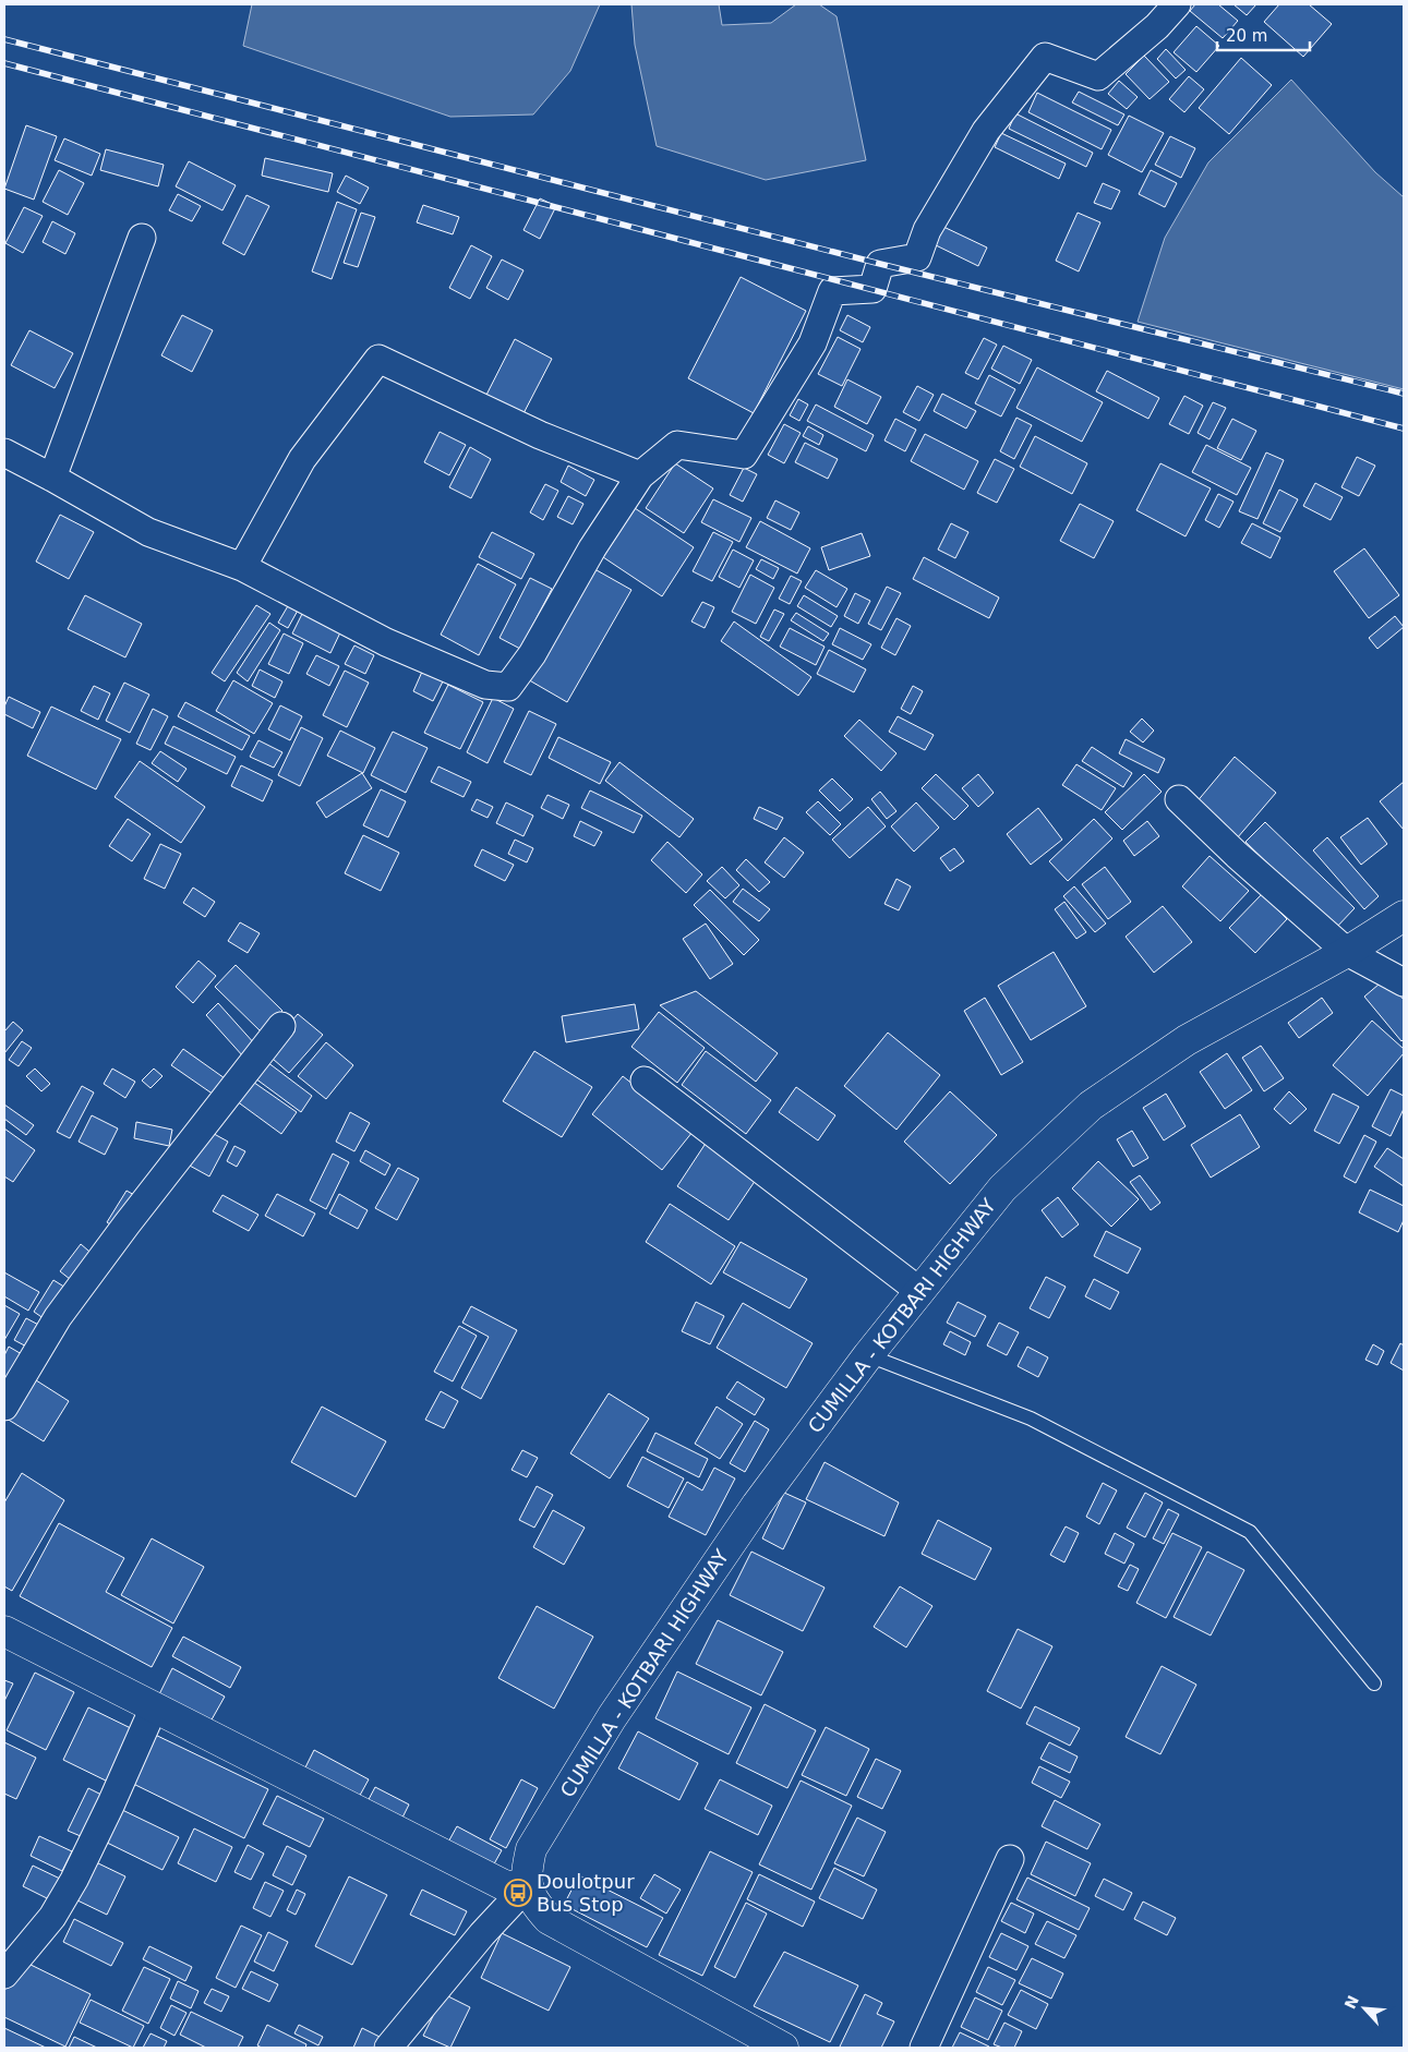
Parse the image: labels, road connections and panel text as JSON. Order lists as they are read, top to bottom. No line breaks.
{"streets":{"main road":["CUMILLA - KOTBARI HIGHWAY"]},"places":{"bus stop":["Doulotpur Bus Stop"]},"scale_bar":"20 m","north":"top left"}
